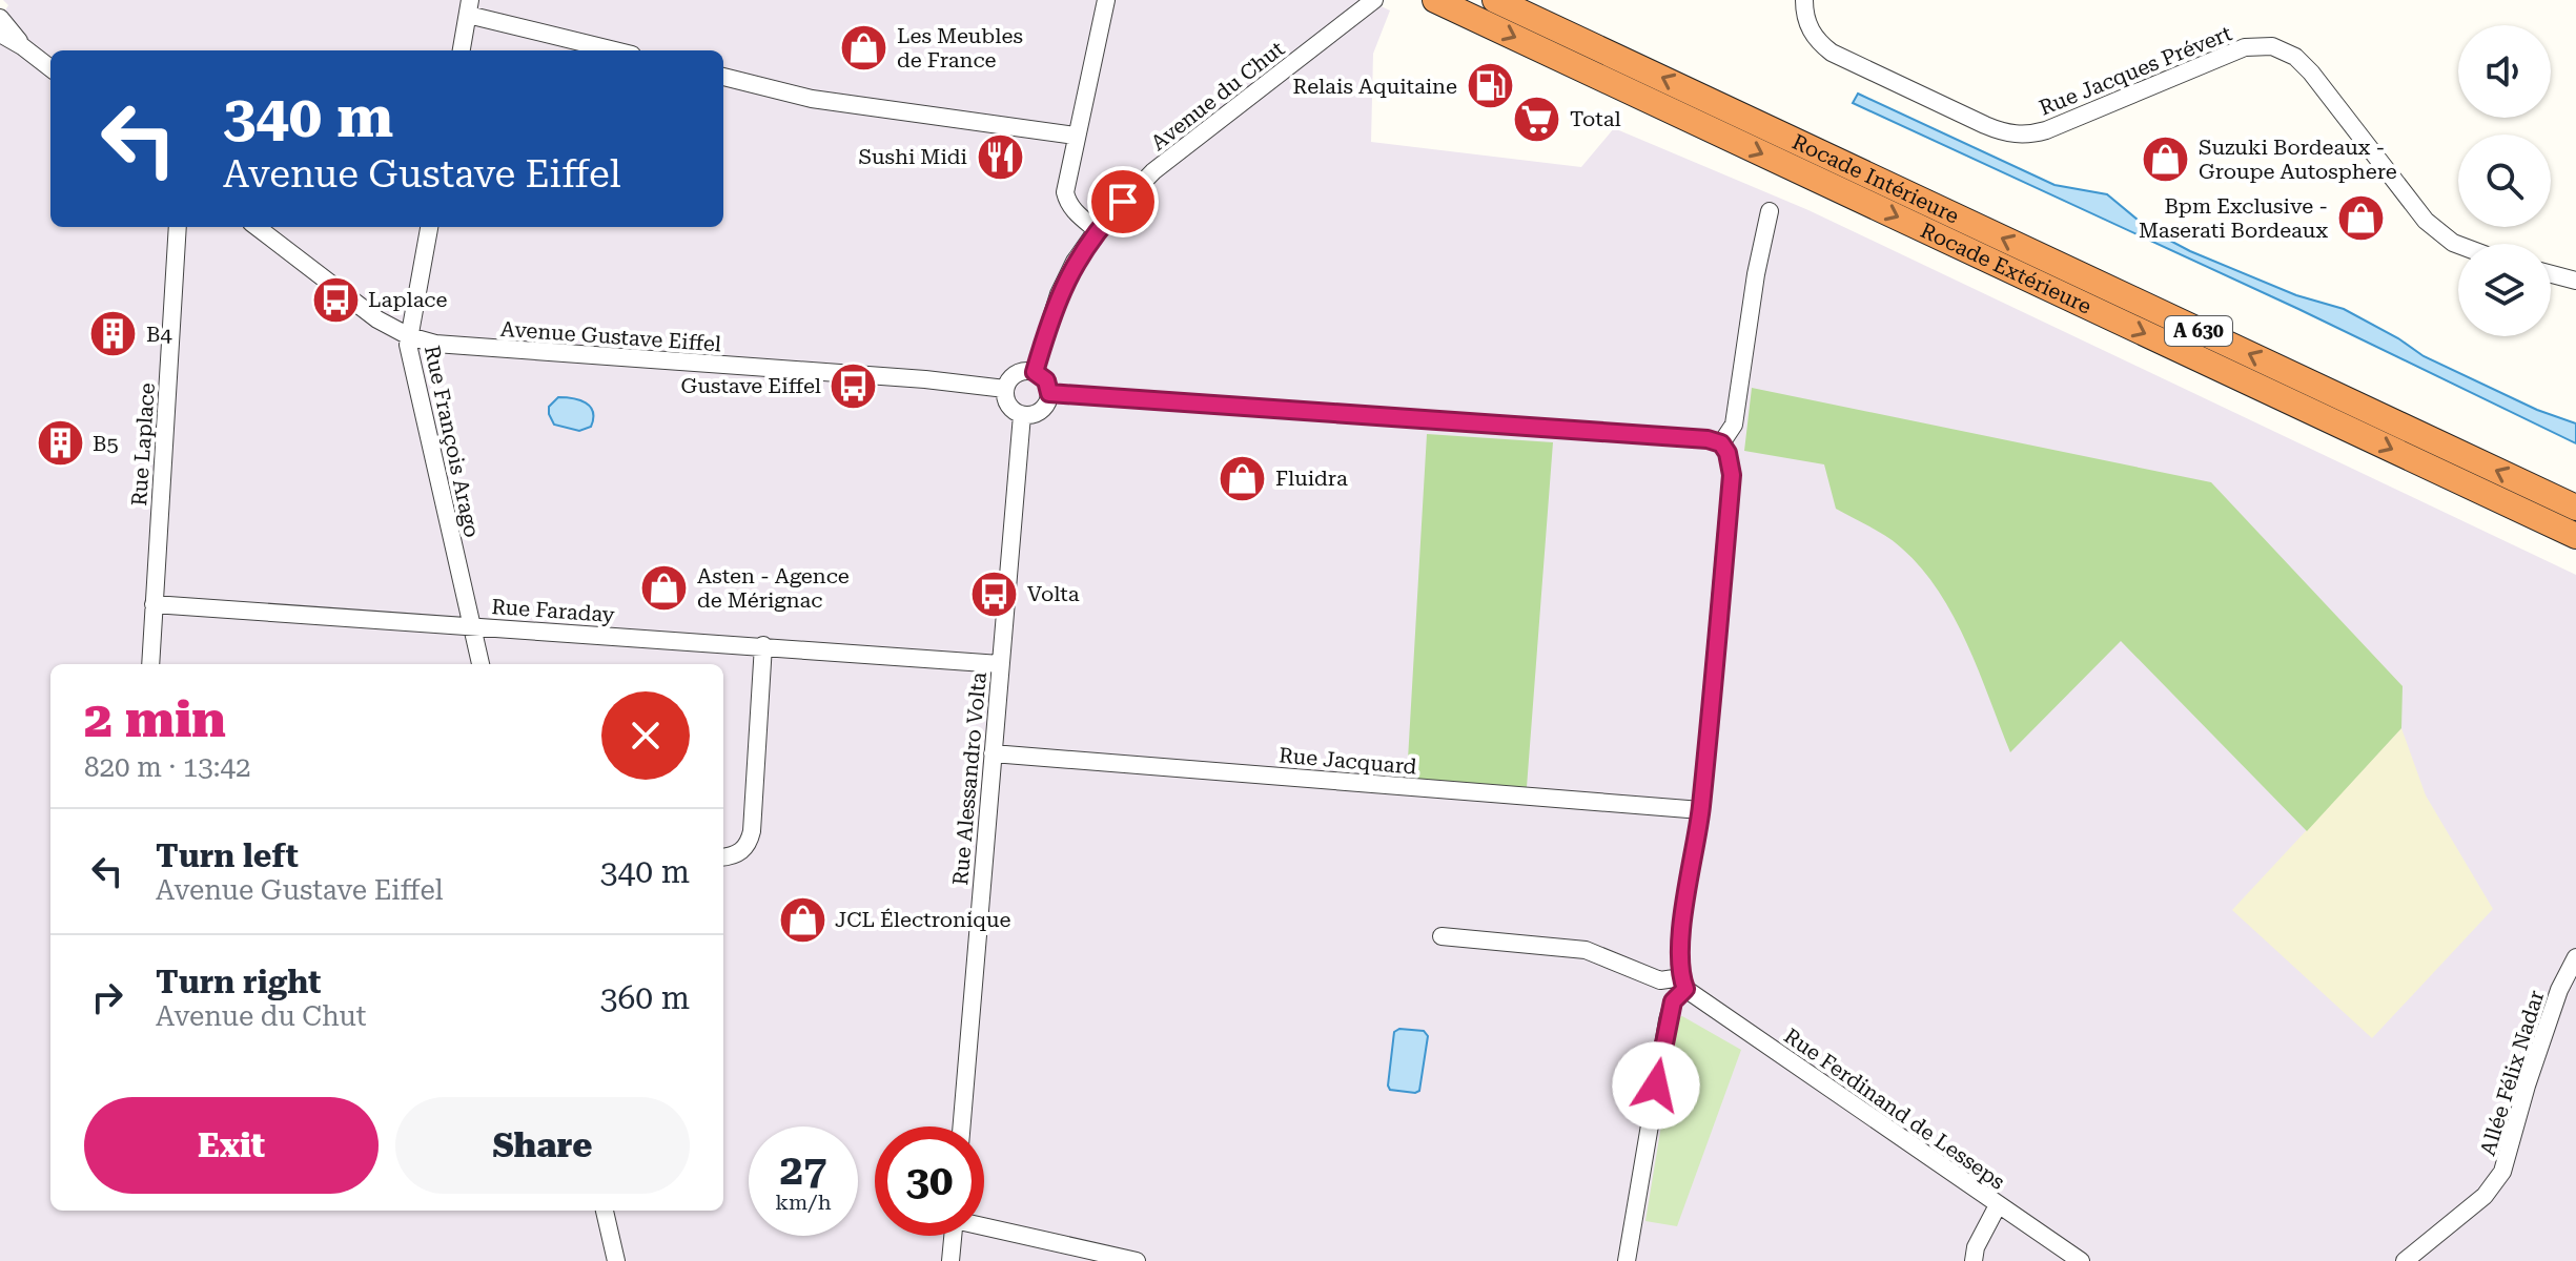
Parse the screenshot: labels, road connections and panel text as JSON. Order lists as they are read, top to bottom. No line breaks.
{"streets":{"highway":["Rocade Intérieure","Rocade Extérieure","A 630"],"street":["Rue Jacques Prévert","Avenue du Chut","Avenue Gustave Eiffel","Rue François Arago","Rue Laplace","Rue Faraday","Rue Jacquard","Rue Alessandro Volta","Allée Félix Nadar","Rue Ferdinand de Lesseps"]},"crossings":[["Avenue du Chut","Avenue Gustave Eiffel"],["Avenue du Chut","Rue Alessandro Volta"],["Avenue Gustave Eiffel","Rue François Arago"],["Avenue Gustave Eiffel","Rue Alessandro Volta"],["Rue François Arago","Rue Faraday"],["Rue Laplace","Rue Faraday"],["Rue Faraday","Rue Alessandro Volta"],["Rue Jacquard","Rue Alessandro Volta"]],"one_way":["Rocade Intérieure","Rocade Extérieure"],"places":{"shop":["Les Meubles de France","Suzuki Bordeaux - Groupe Autosphere","Bpm Exclusive - Maserati Bordeaux","Fluidra","Asten - Agence de Mérignac","JCL Électronique"],"fuel station":["Relais Aquitaine"],"supermarket":["Total"],"restaurant":["Sushi Midi"],"bus stop":["Laplace","Gustave Eiffel","Volta"],"building":["B4","B5"]},"page":{"turn":["340 m","Avenue Gustave Eiffel"],"heading":["2 min","820 m · 13:42"],"list":[{"name":"Turn left","note":"Avenue Gustave Eiffel","value":"340 m"},{"name":"Turn right","note":"Avenue du Chut","value":"360 m"}],"buttons":["Exit","Share"],"speed":"27 km/h","limit":"30"}}
